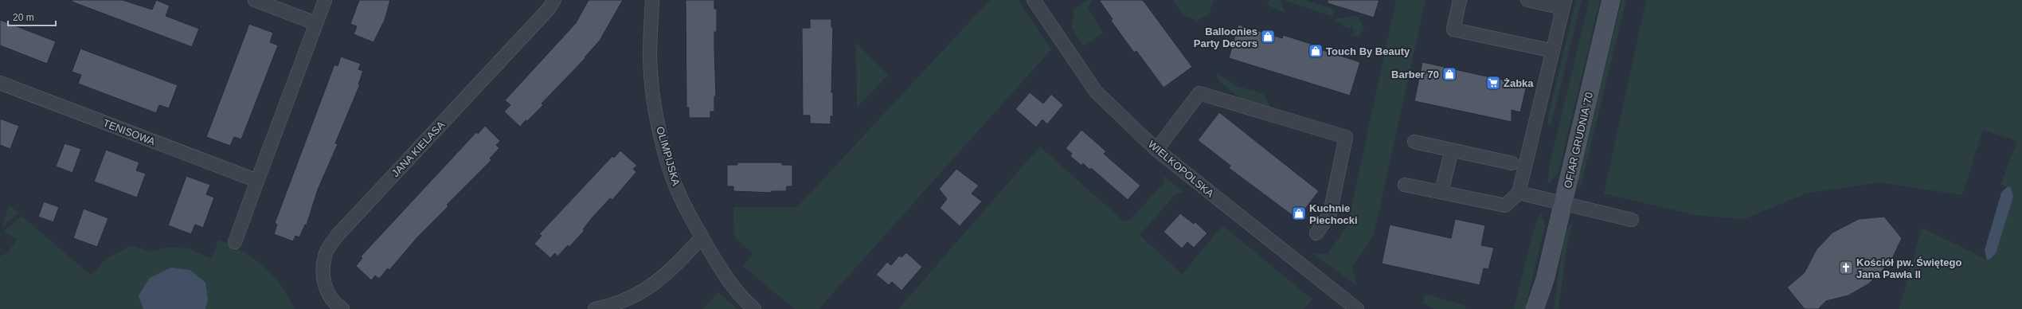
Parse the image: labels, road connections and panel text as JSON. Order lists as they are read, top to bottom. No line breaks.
{"streets":{"street":["TENISOWA","OFIAR GRUDNIA '70","JANA KIELASA","OLIMPIJSKA","WIELKOPOLSKA"]},"places":{"shop":["Balloonies Party Decors","Touch By Beauty","Barber 70","Kuchnie Piechocki"],"supermarket":["Żabka"],"church":["Kościół pw. Świętego Jana Pawła II"]},"scale_bar":"20 m"}
